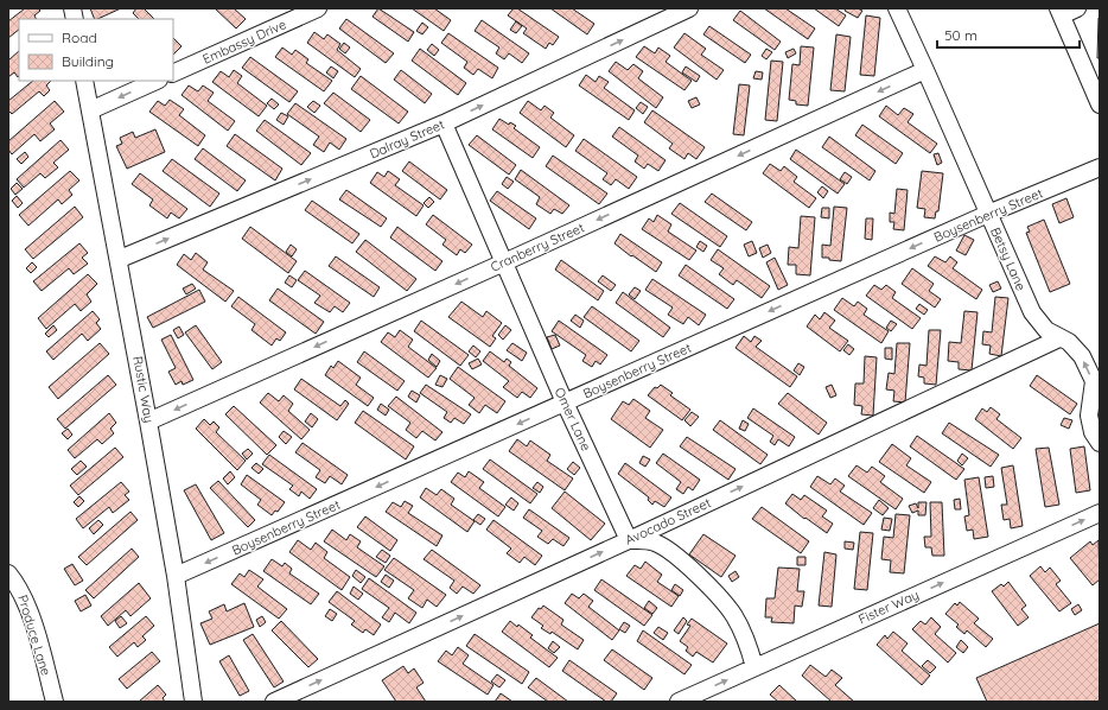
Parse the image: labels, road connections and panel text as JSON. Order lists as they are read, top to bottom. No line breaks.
{"streets":{"street":["Embassy Drive","Dalray Street","Boysenberry Street","Cranberry Street","Betsy Lane","Rustic Way","Omer Lane","Avocado Street","Fister Way","Produce Lane"]},"crossings":[["Dalray Street","Rustic Way"],["Dalray Street","Omer Lane"],["Boysenberry Street","Betsy Lane"],["Boysenberry Street","Rustic Way"],["Boysenberry Street","Omer Lane"],["Cranberry Street","Betsy Lane"],["Cranberry Street","Rustic Way"],["Cranberry Street","Omer Lane"],["Betsy Lane","Avocado Street"],["Omer Lane","Avocado Street"]],"one_way":["Dalray Street","Boysenberry Street","Cranberry Street","Avocado Street","Fister Way"],"legend":["Road","Building"],"scale_bar":"50 m"}
